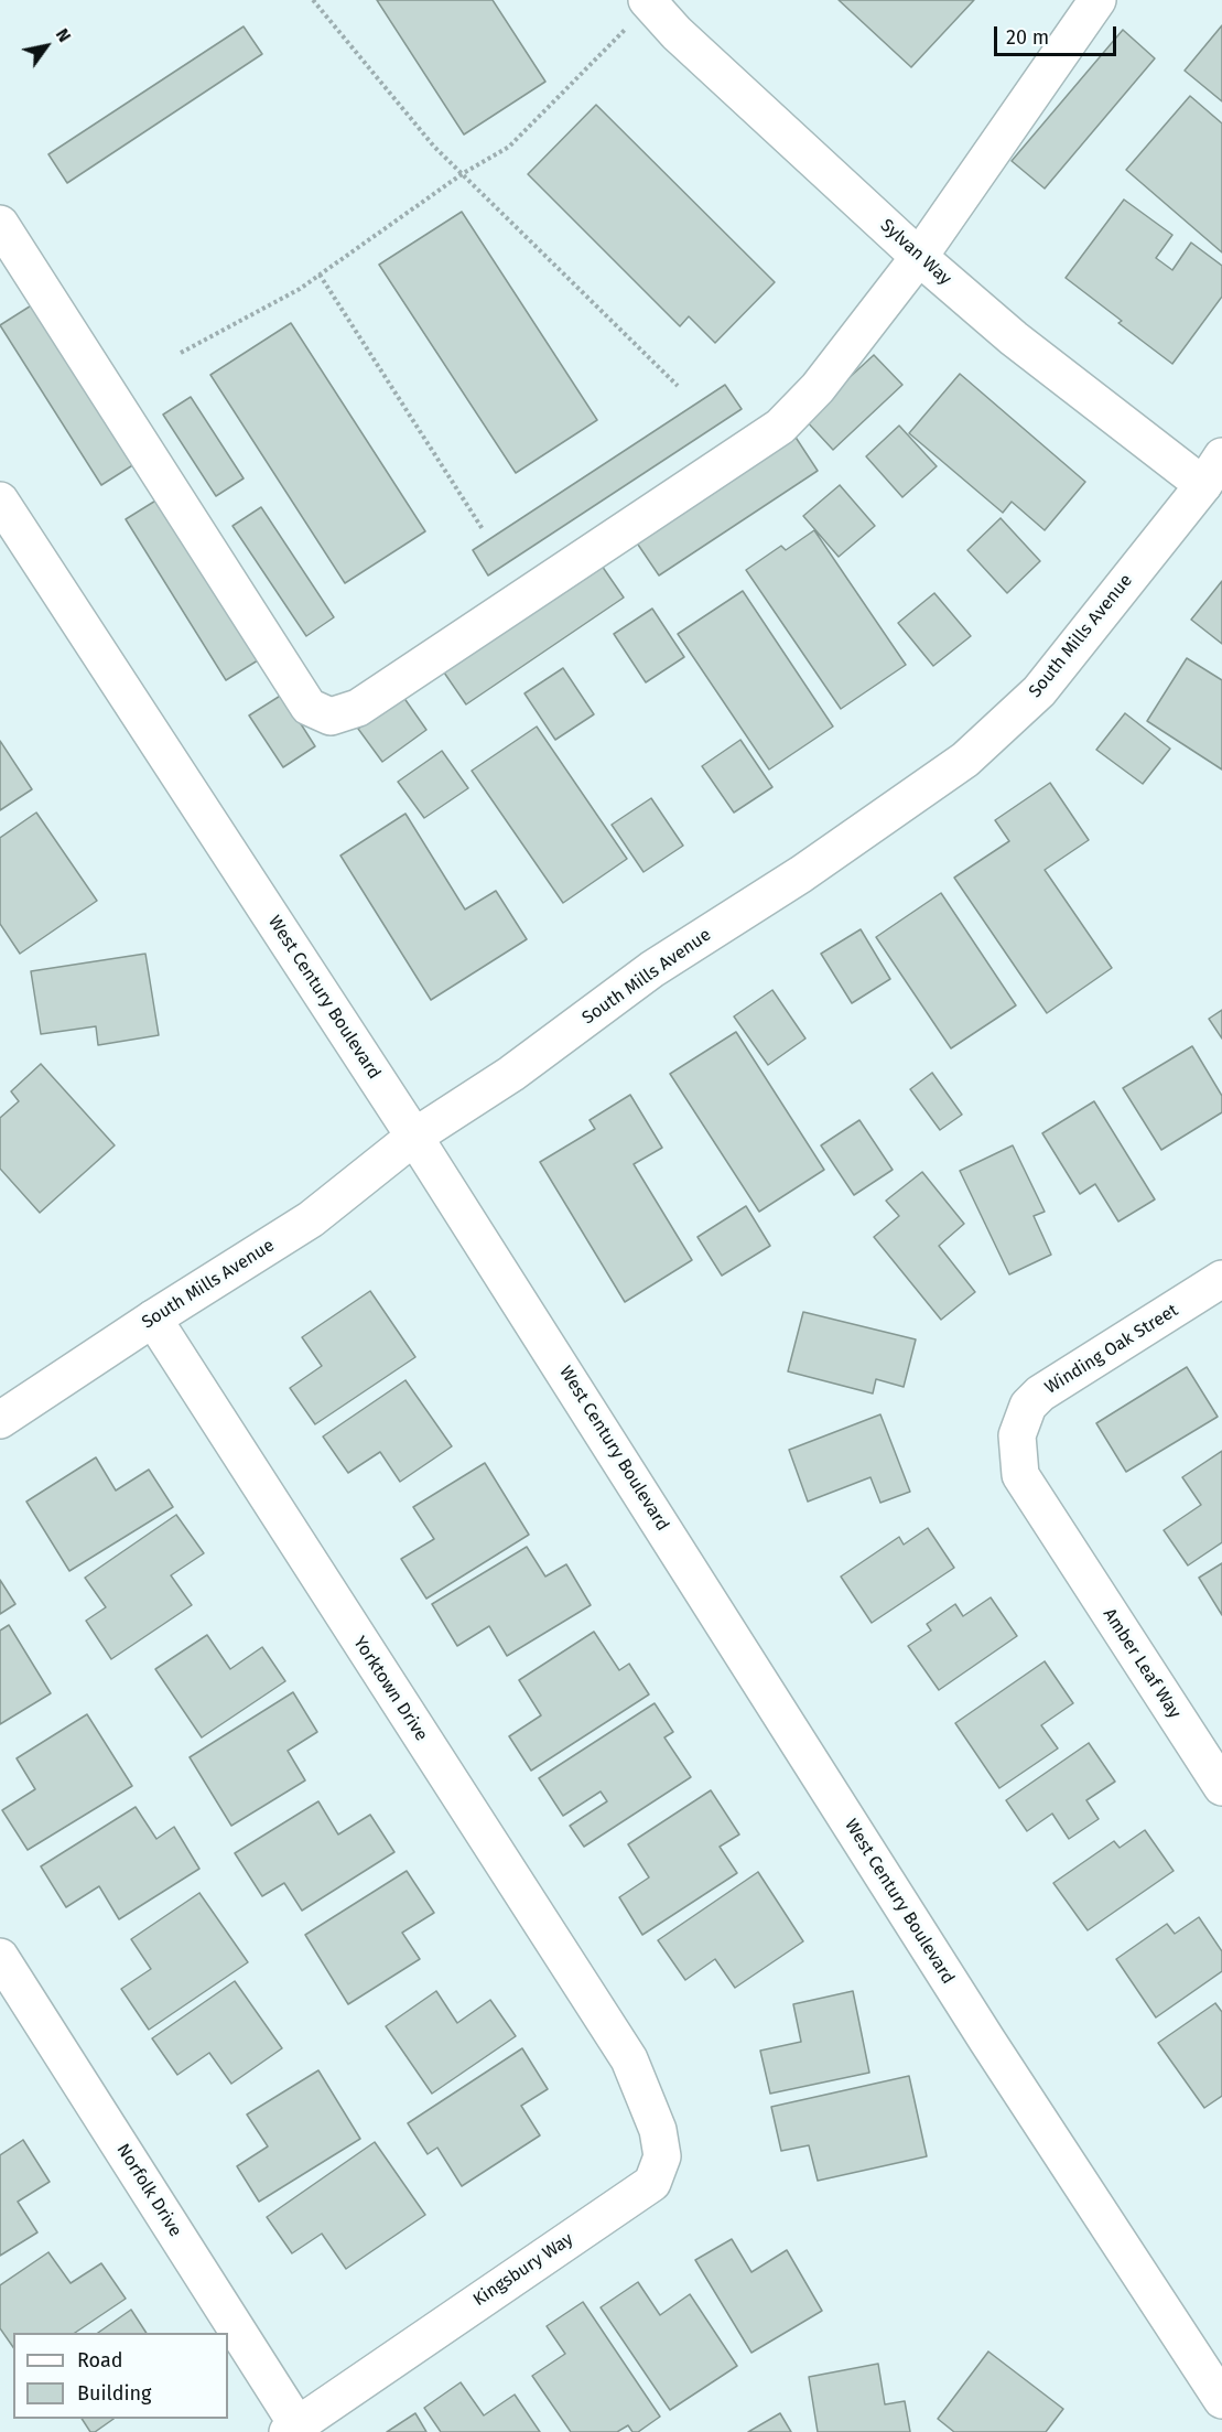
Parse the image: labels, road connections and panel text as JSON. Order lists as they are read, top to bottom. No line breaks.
{"streets":{"street":["Sylvan Way","South Mills Avenue","West Century Boulevard","Winding Oak Street","Amber Leaf Way","Yorktown Drive","Norfolk Drive","Kingsbury Way"]},"crossings":[["Sylvan Way","South Mills Avenue"],["South Mills Avenue","West Century Boulevard"],["South Mills Avenue","Yorktown Drive"],["Winding Oak Street","Amber Leaf Way"],["Yorktown Drive","Kingsbury Way"],["Norfolk Drive","Kingsbury Way"]],"legend":["Road","Building"],"scale_bar":"20 m","north":"top right"}
